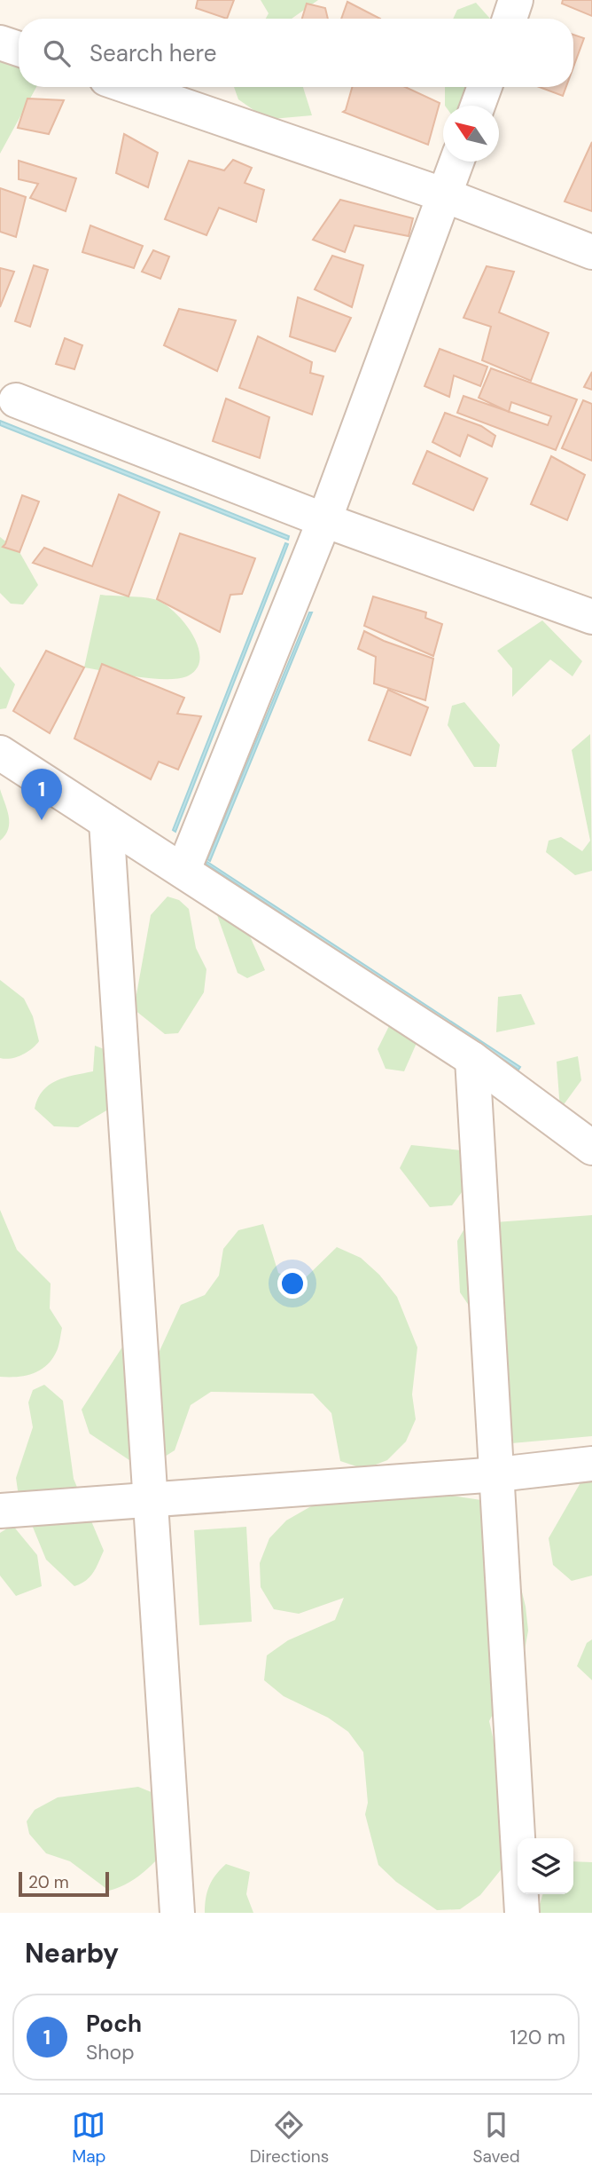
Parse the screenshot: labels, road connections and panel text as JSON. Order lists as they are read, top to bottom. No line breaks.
{"scale_bar":"20 m","north":"top left","page":{"search":"Search here","pins":"1","scale":"20 m","heading":"Nearby","list":[{"mark":"1","name":"Poch","note":"Shop","value":"120 m"}],"nav":["Map","Directions","Saved"]}}
